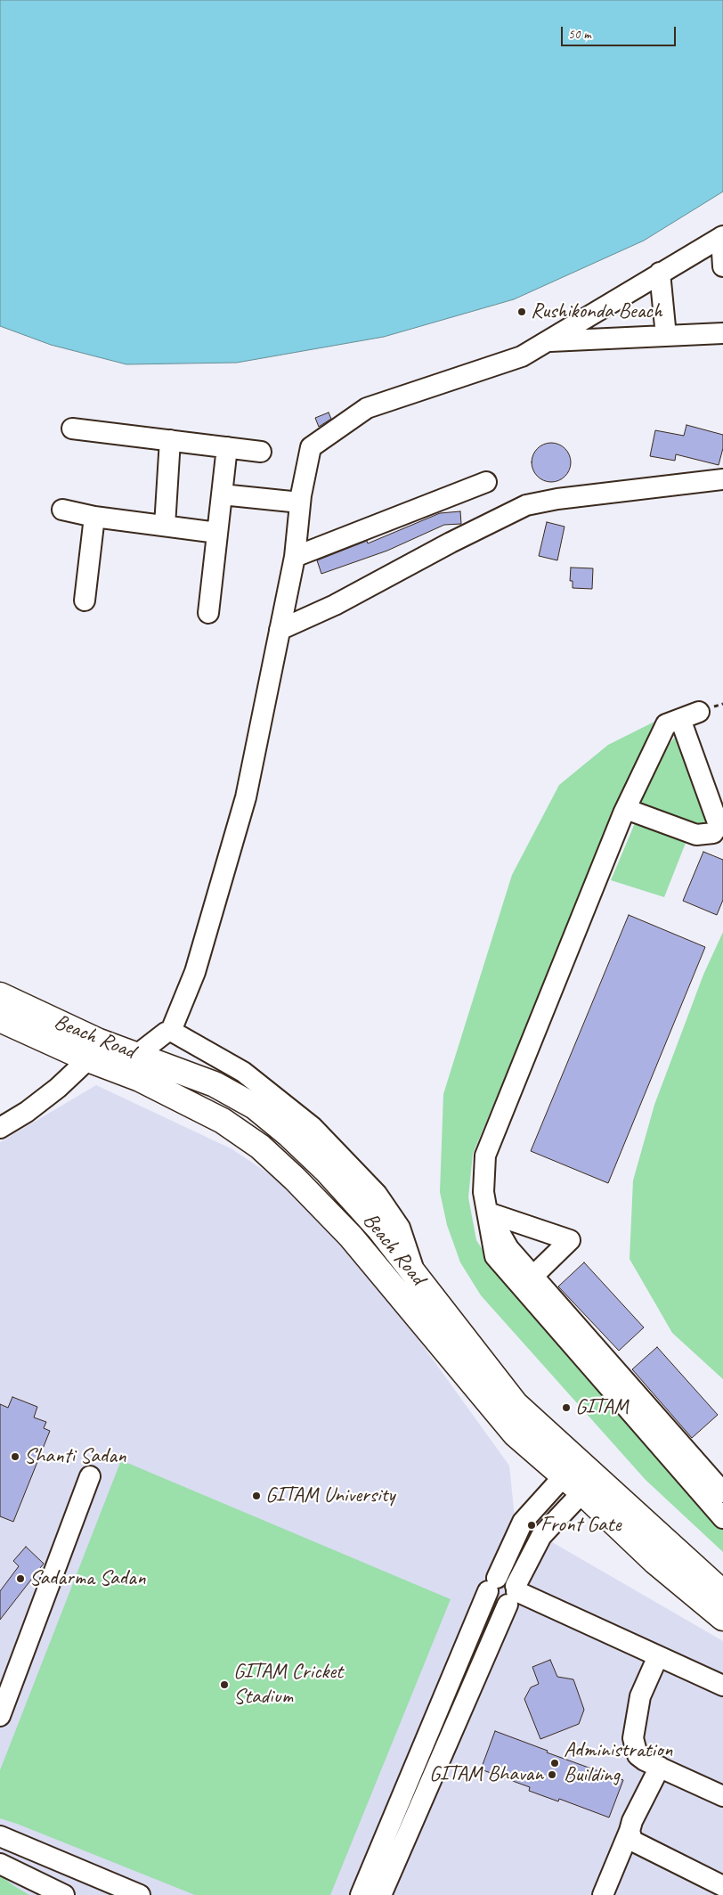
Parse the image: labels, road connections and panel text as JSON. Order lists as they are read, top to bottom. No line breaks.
{"streets":{"main road":["Beach Road"]},"places":["Rushikonda Beach","GITAM","Shanti Sadan","GITAM University","Front Gate","Sadarma Sadan","GITAM Cricket Stadium","Administration Building","GITAM Bhavan"],"scale_bar":"50 m"}
